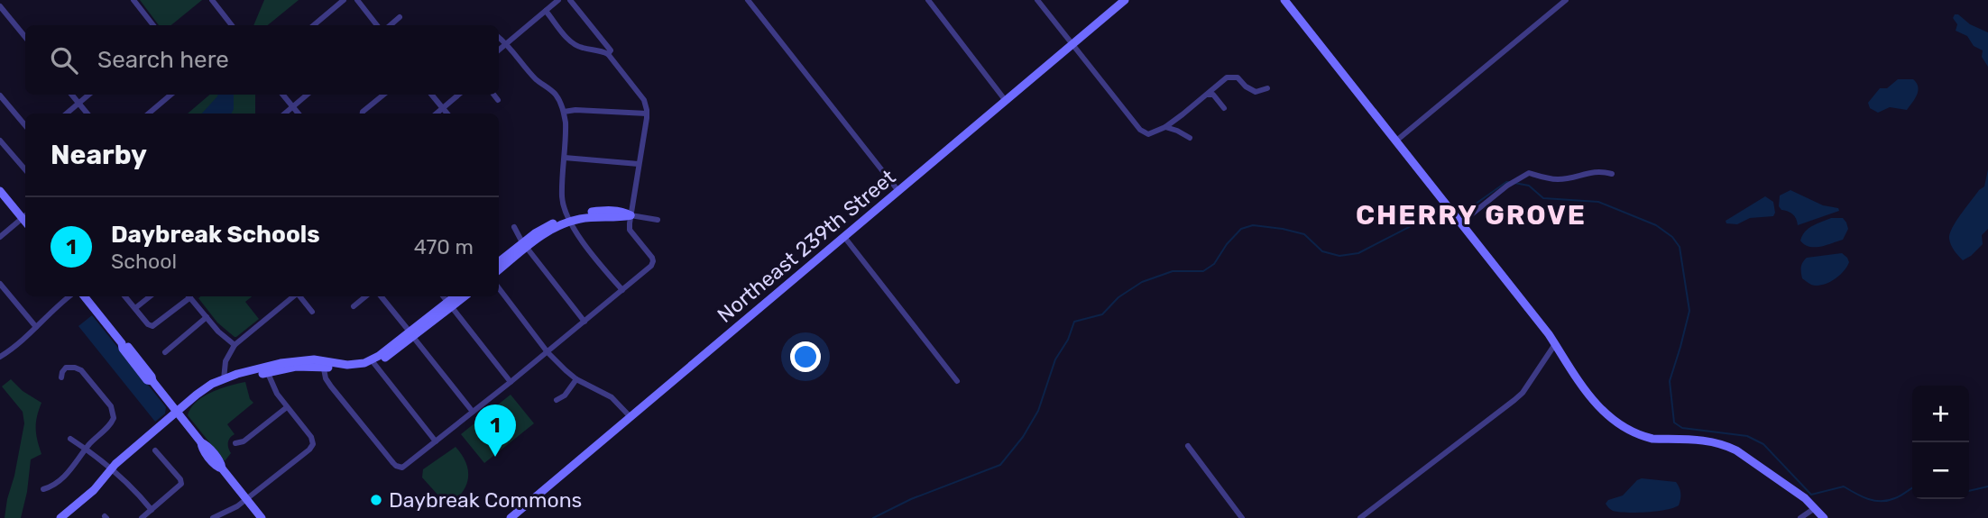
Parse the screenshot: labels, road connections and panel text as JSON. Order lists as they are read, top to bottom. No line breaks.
{"streets":{"street":["Northeast 239th Street"]},"districts":["CHERRY GROVE"],"places":["Daybreak Commons"],"page":{"search":"Search here","heading":"Nearby","list":[{"mark":"1","name":"Daybreak Schools","note":"School","value":"470 m"}],"map_buttons":["+","−"],"pins":"1"}}
